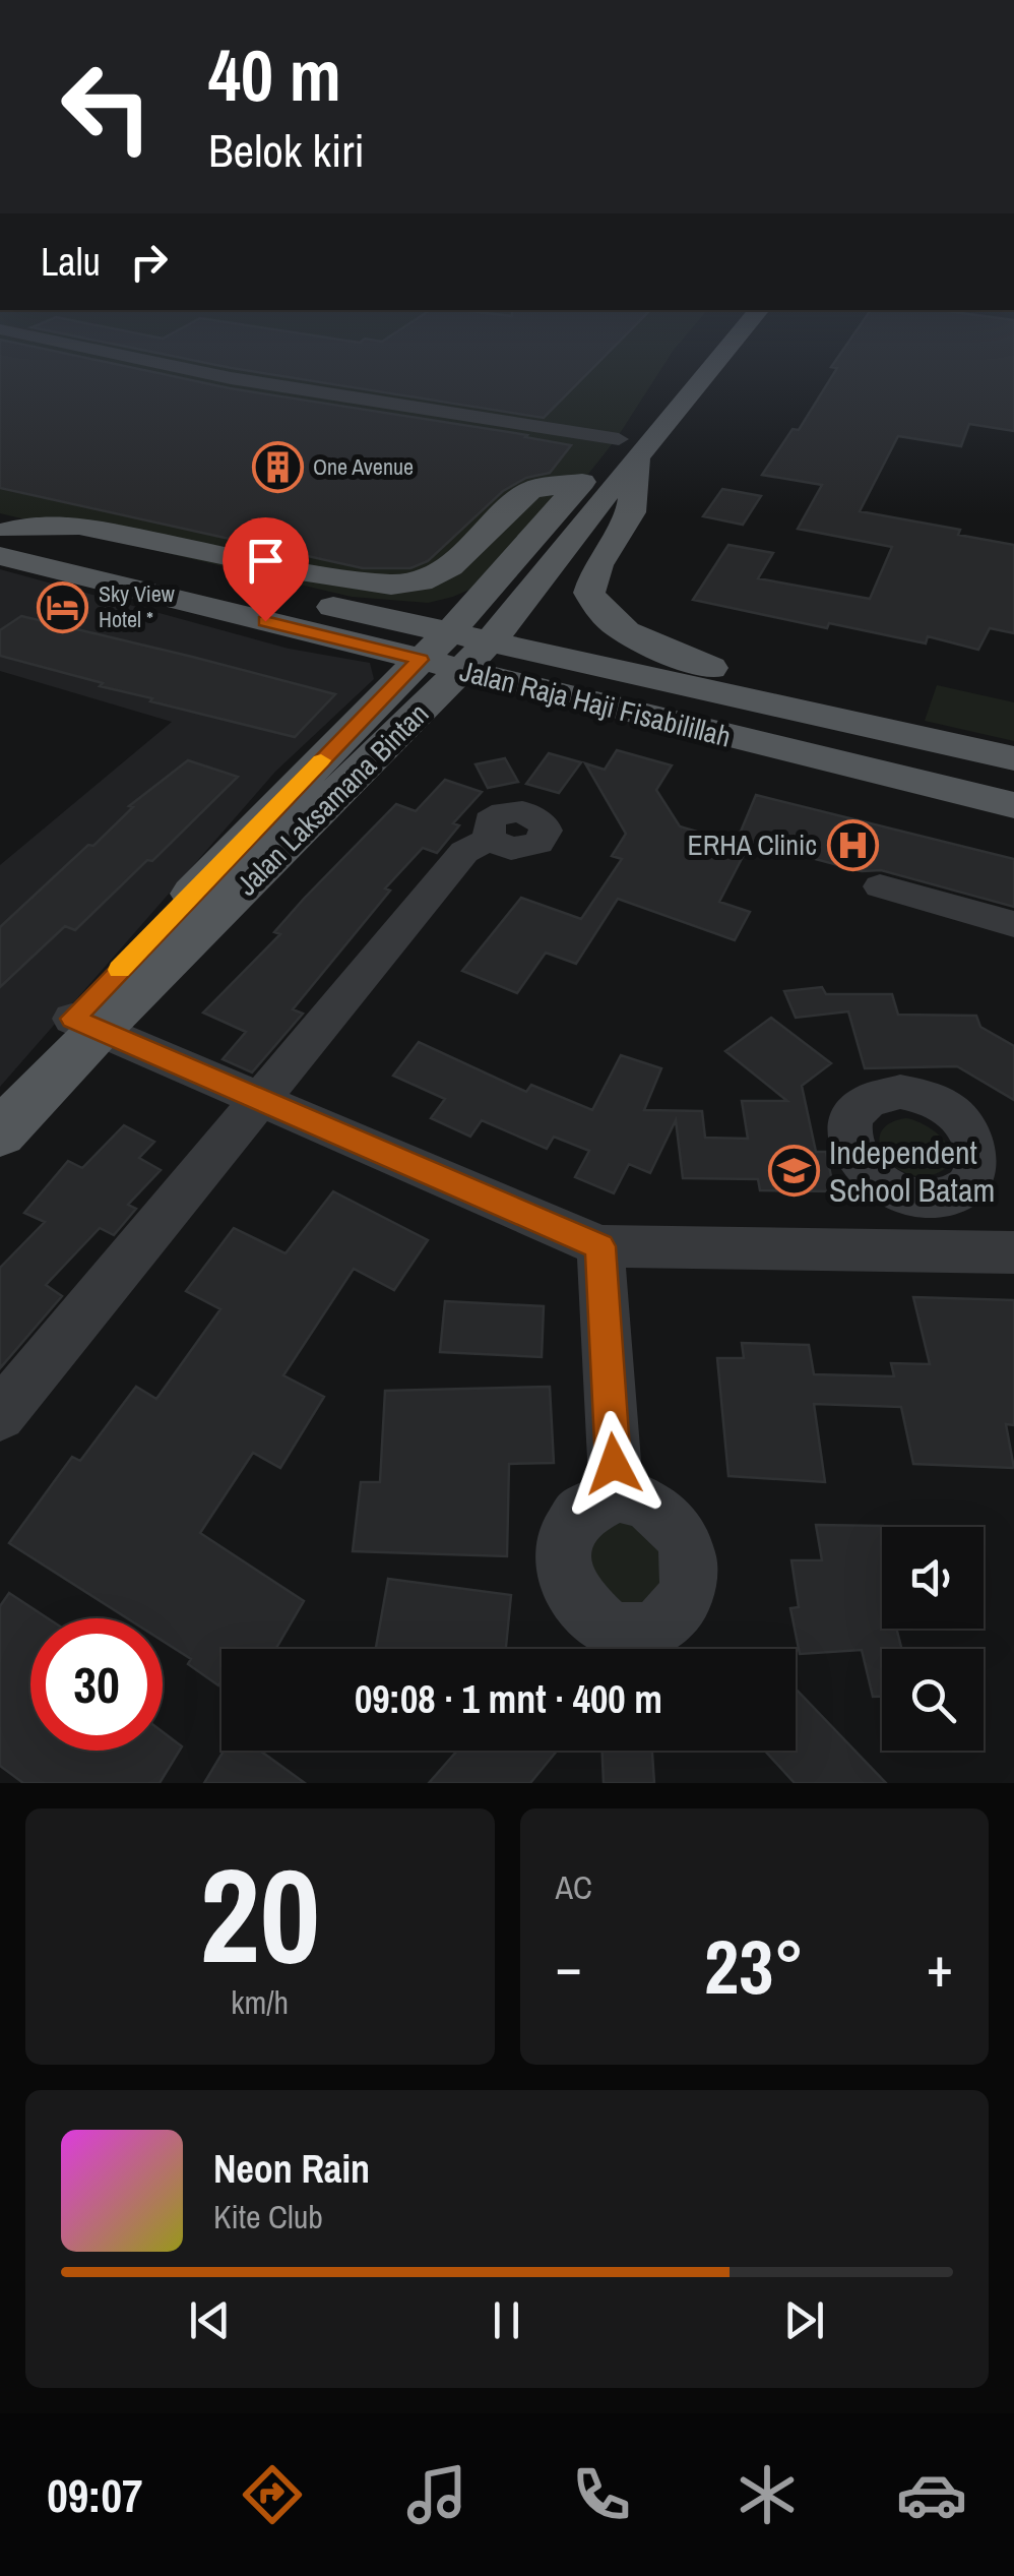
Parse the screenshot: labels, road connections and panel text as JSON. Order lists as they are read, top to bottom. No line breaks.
{"streets":{"main road":["Jalan Raja Haji Fisabilillah","Jalan Laksamana Bintan"]},"crossings":[["Jalan Raja Haji Fisabilillah","Jalan Laksamana Bintan"]],"places":{"building":["One Avenue"],"hotel":["Sky View Hotel *"],"hospital":["ERHA Clinic"],"school or university":["Independent School Batam"]},"page":{"turn":["40 m","Belok kiri"],"then":"Lalu","limit":"30","trip":"09:08 · 1 mnt · 400 m","tile":[["20","km/h"],"AC"],"heat":["−","23°","+"],"song":["Neon Rain","Kite Club"],"tabs":"09:07"}}
